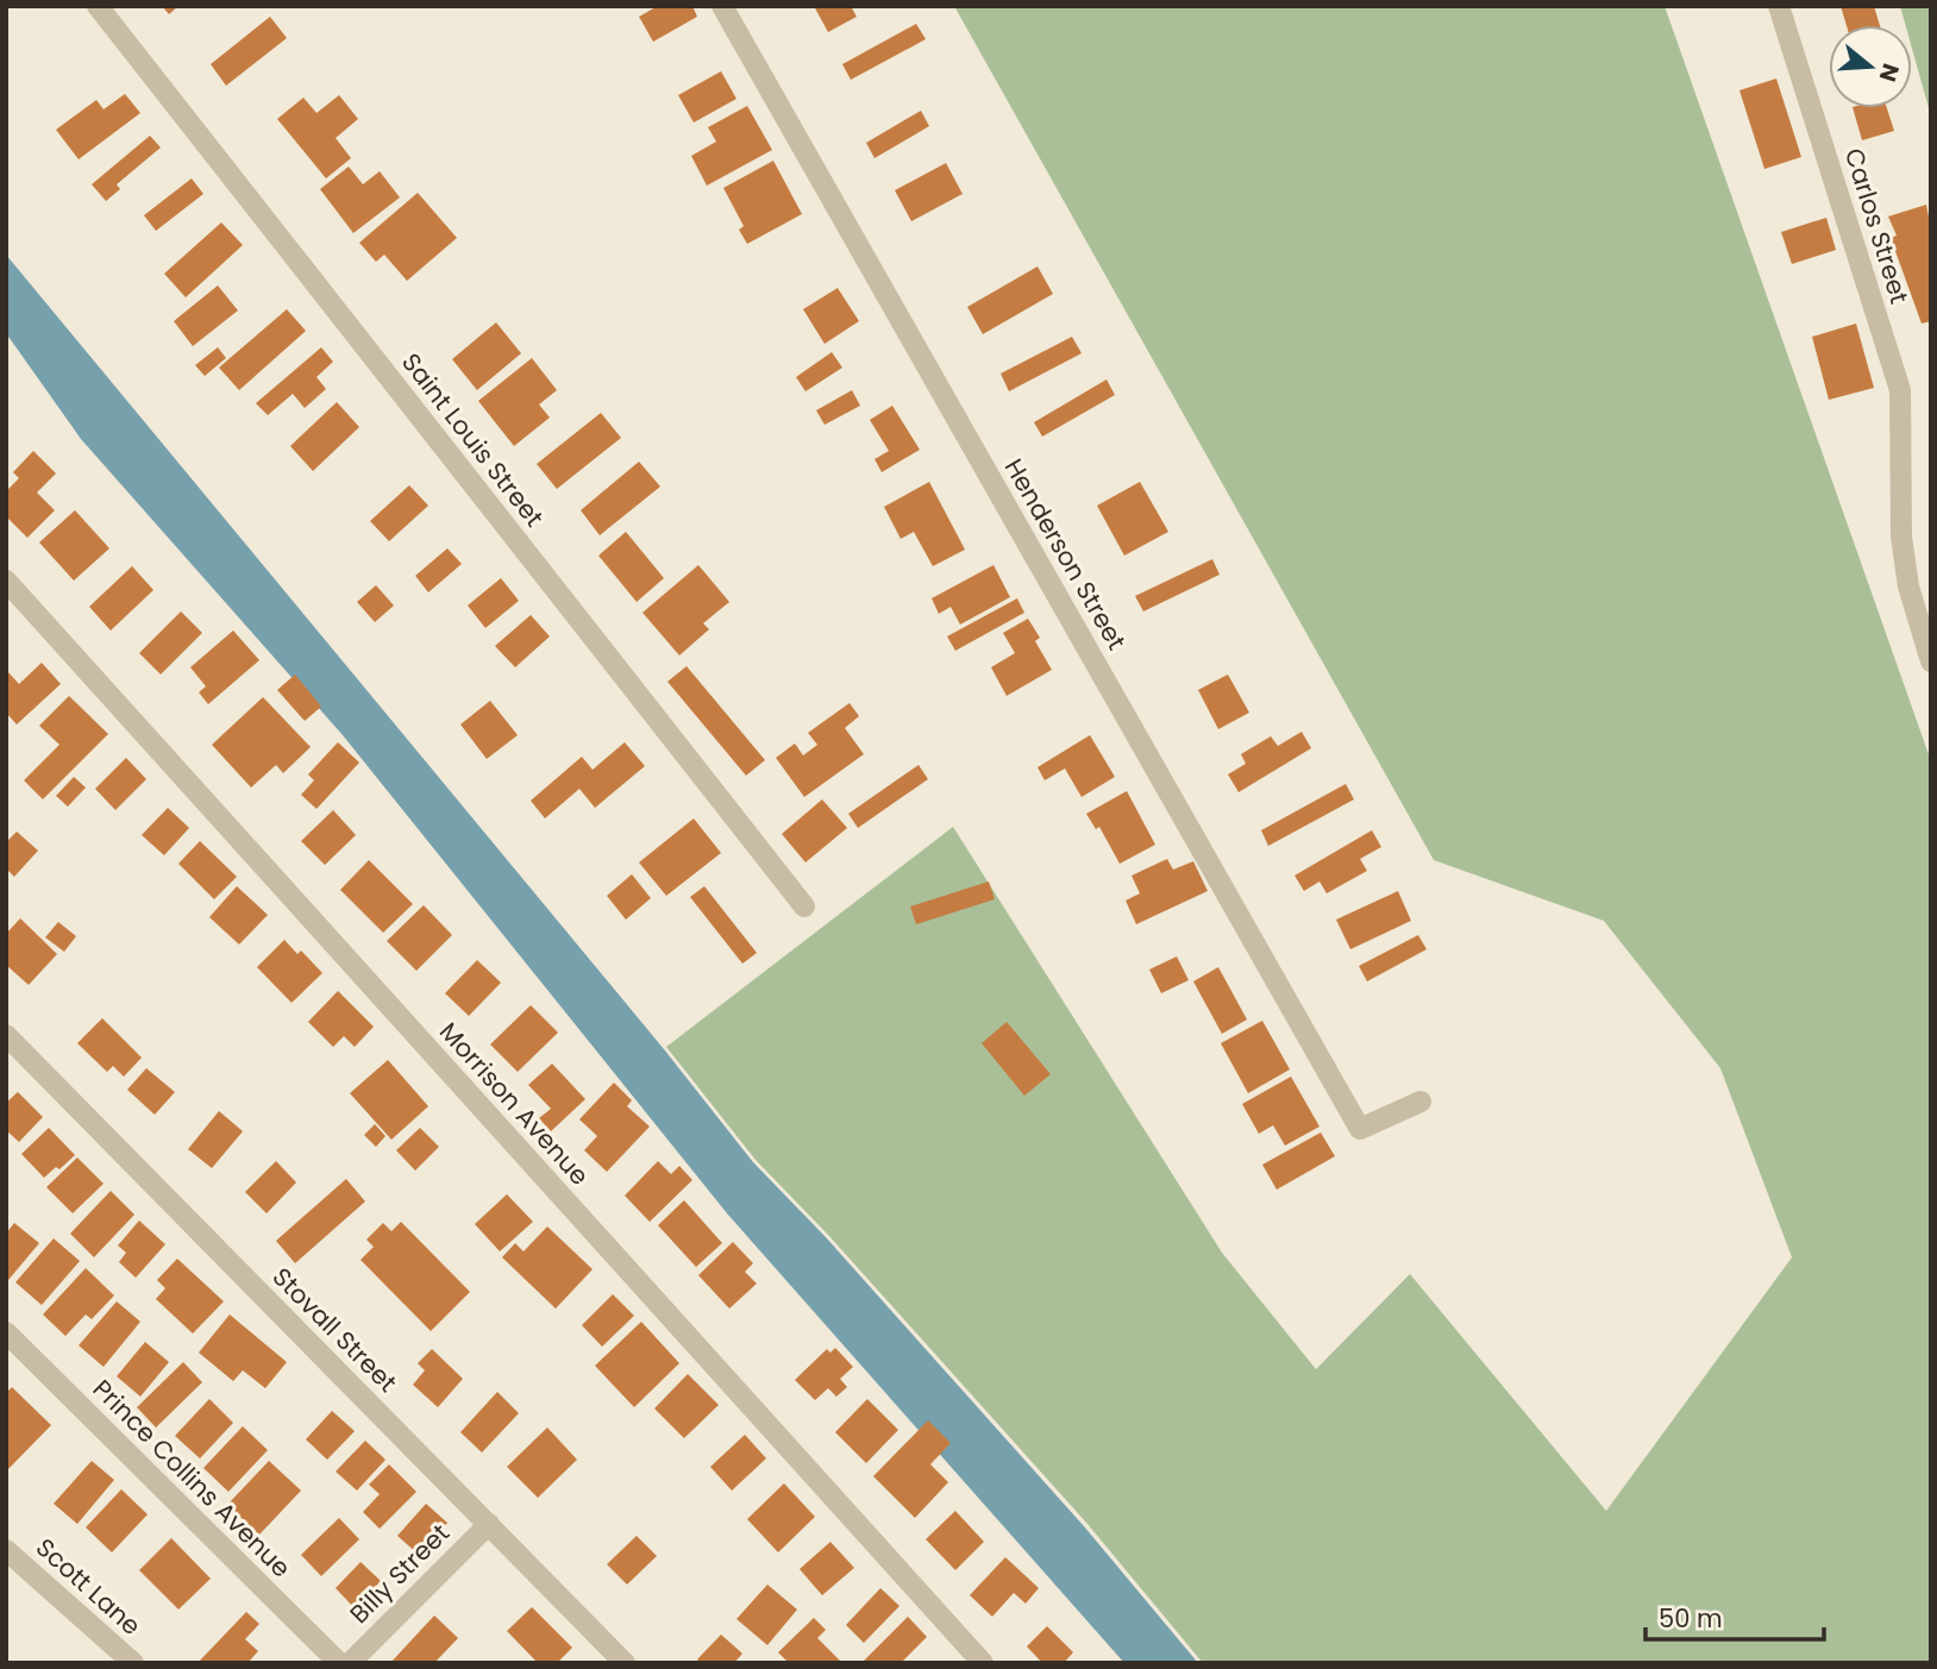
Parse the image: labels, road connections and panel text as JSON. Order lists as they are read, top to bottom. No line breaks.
{"streets":{"street":["Carlos Street","Saint Louis Street","Henderson Street","Morrison Avenue","Stovall Street","Prince Collins Avenue","Billy Street","Scott Lane"]},"crossings":[["Stovall Street","Billy Street"]],"scale_bar":"50 m","north":"right"}
